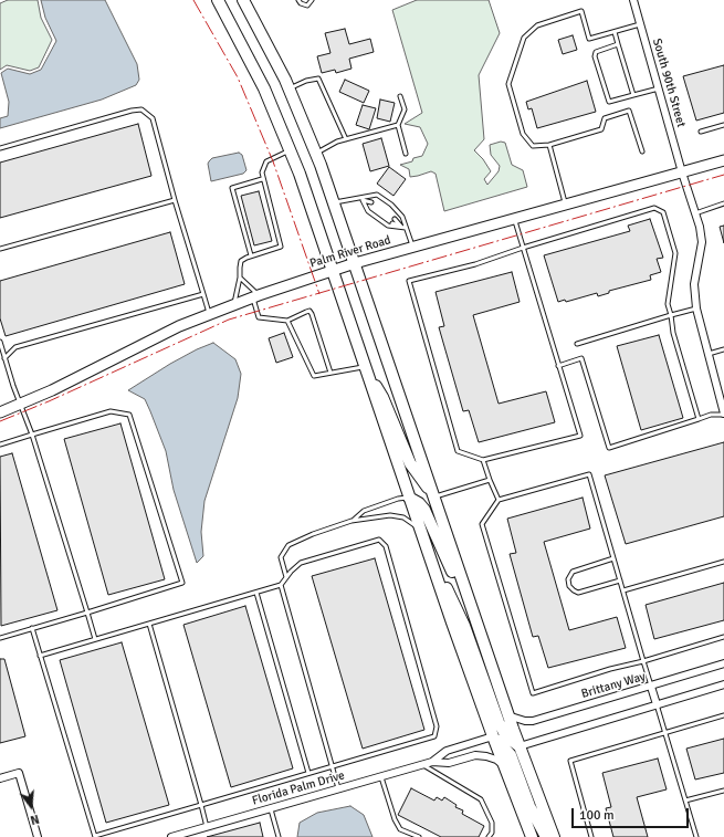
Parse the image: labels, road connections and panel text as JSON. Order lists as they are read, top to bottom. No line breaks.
{"streets":{"street":["South 90th Street","Palm River Road","Brittany Way","Florida Palm Drive"]},"crossings":[["South 90th Street","Palm River Road"]],"scale_bar":"100 m","north":"bottom"}
